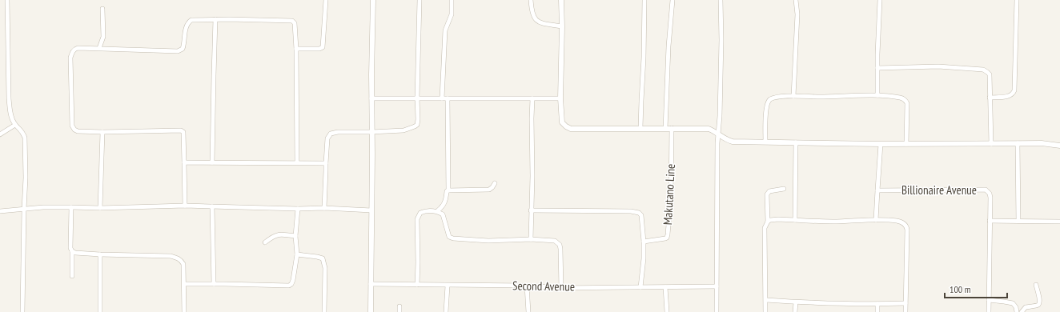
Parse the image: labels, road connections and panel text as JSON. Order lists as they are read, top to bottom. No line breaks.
{"streets":{"street":["Billionaire Avenue","Makutano Line","Second Avenue"]},"scale_bar":"100 m"}
